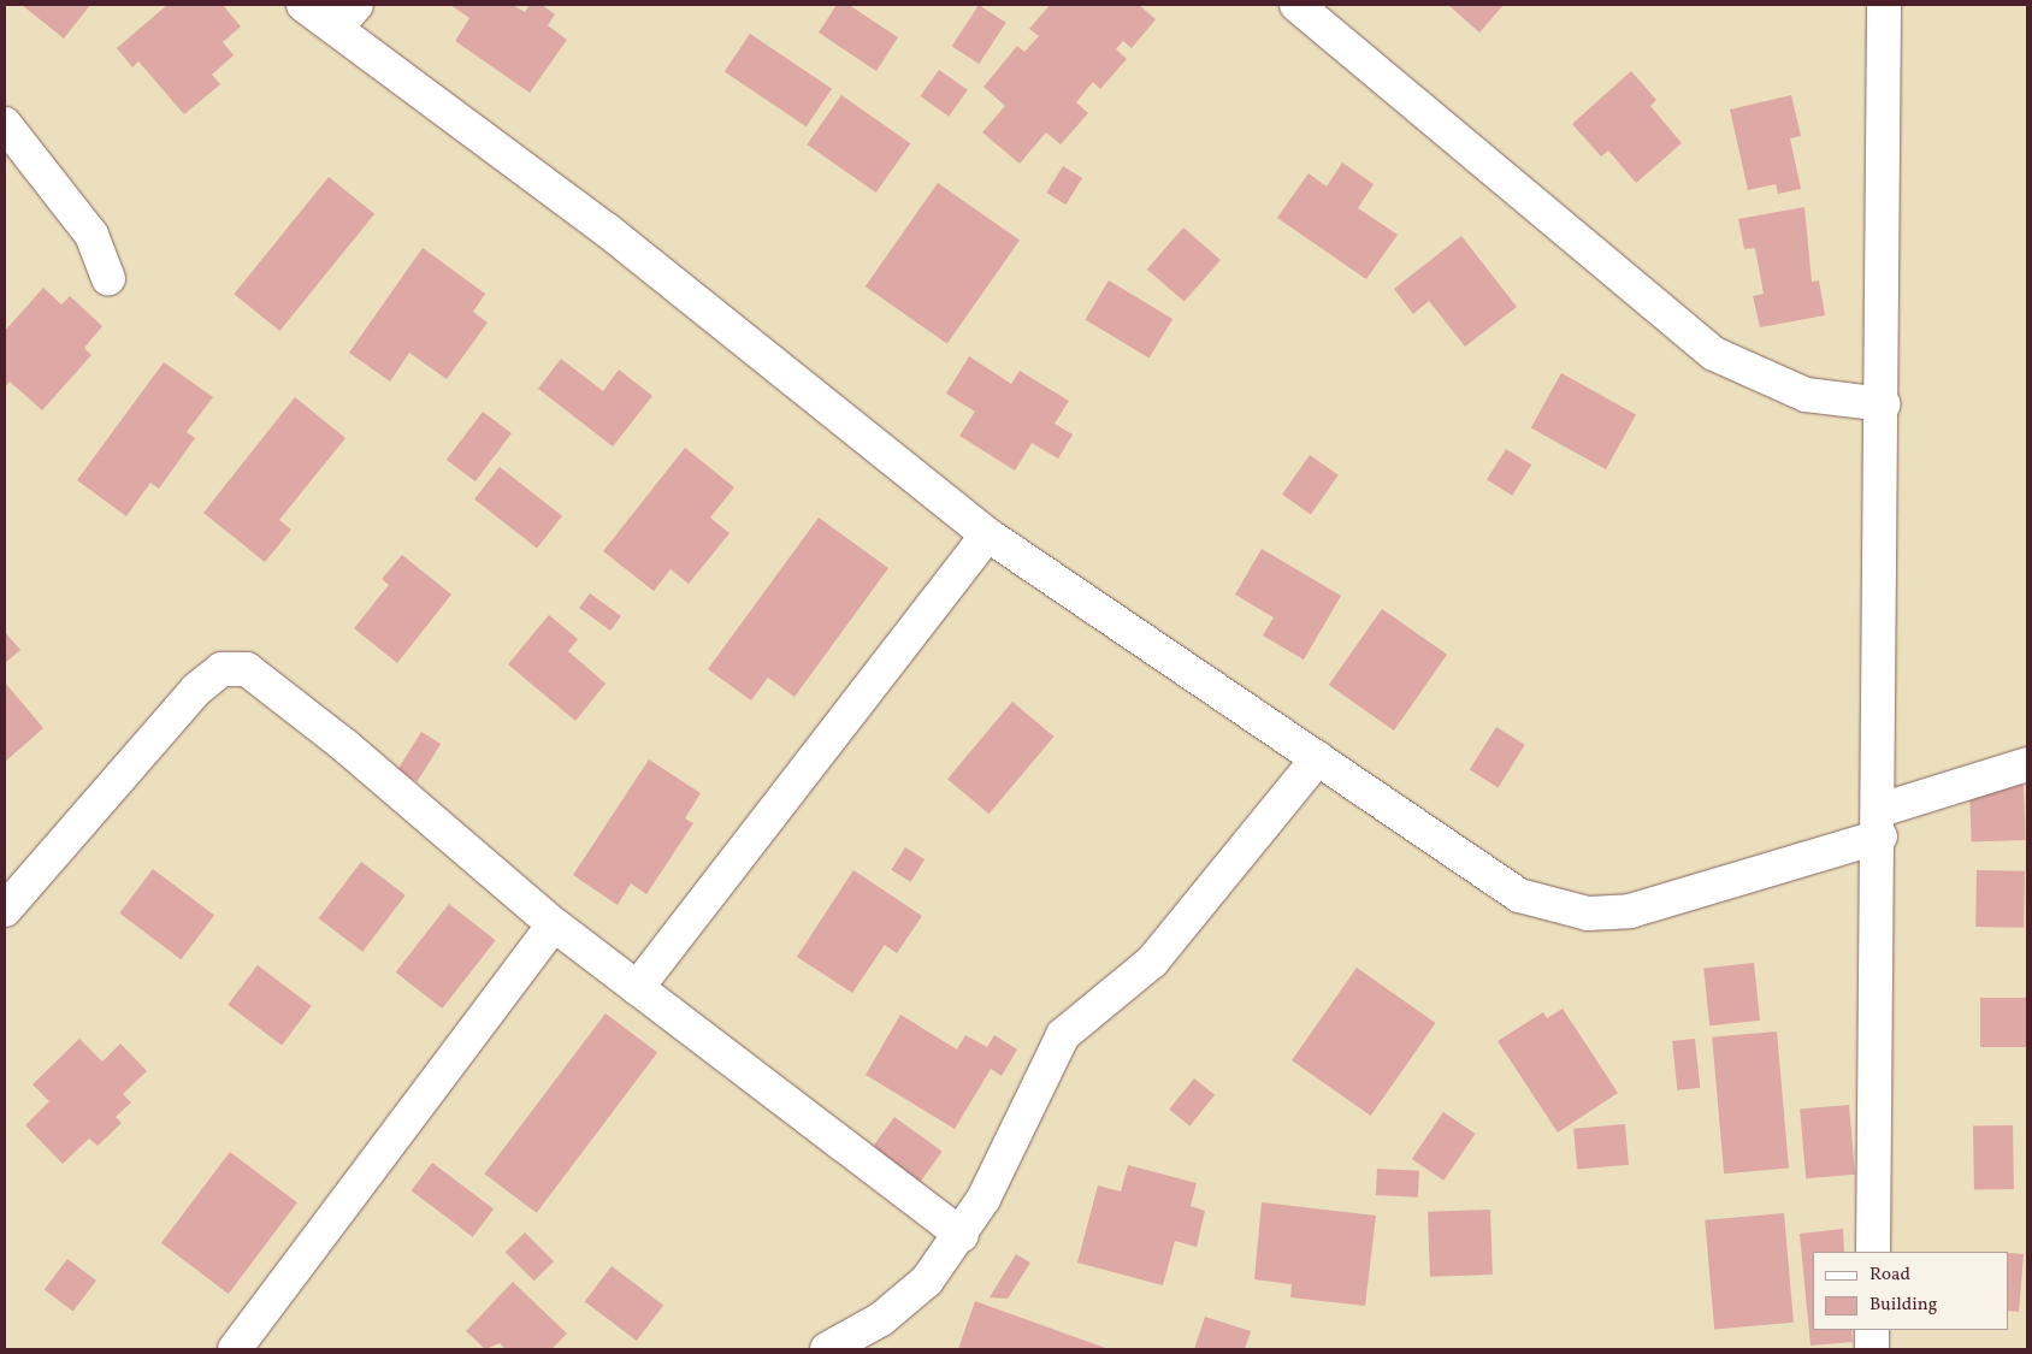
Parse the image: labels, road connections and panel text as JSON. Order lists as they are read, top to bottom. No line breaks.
{"legend":["Road","Building"]}
